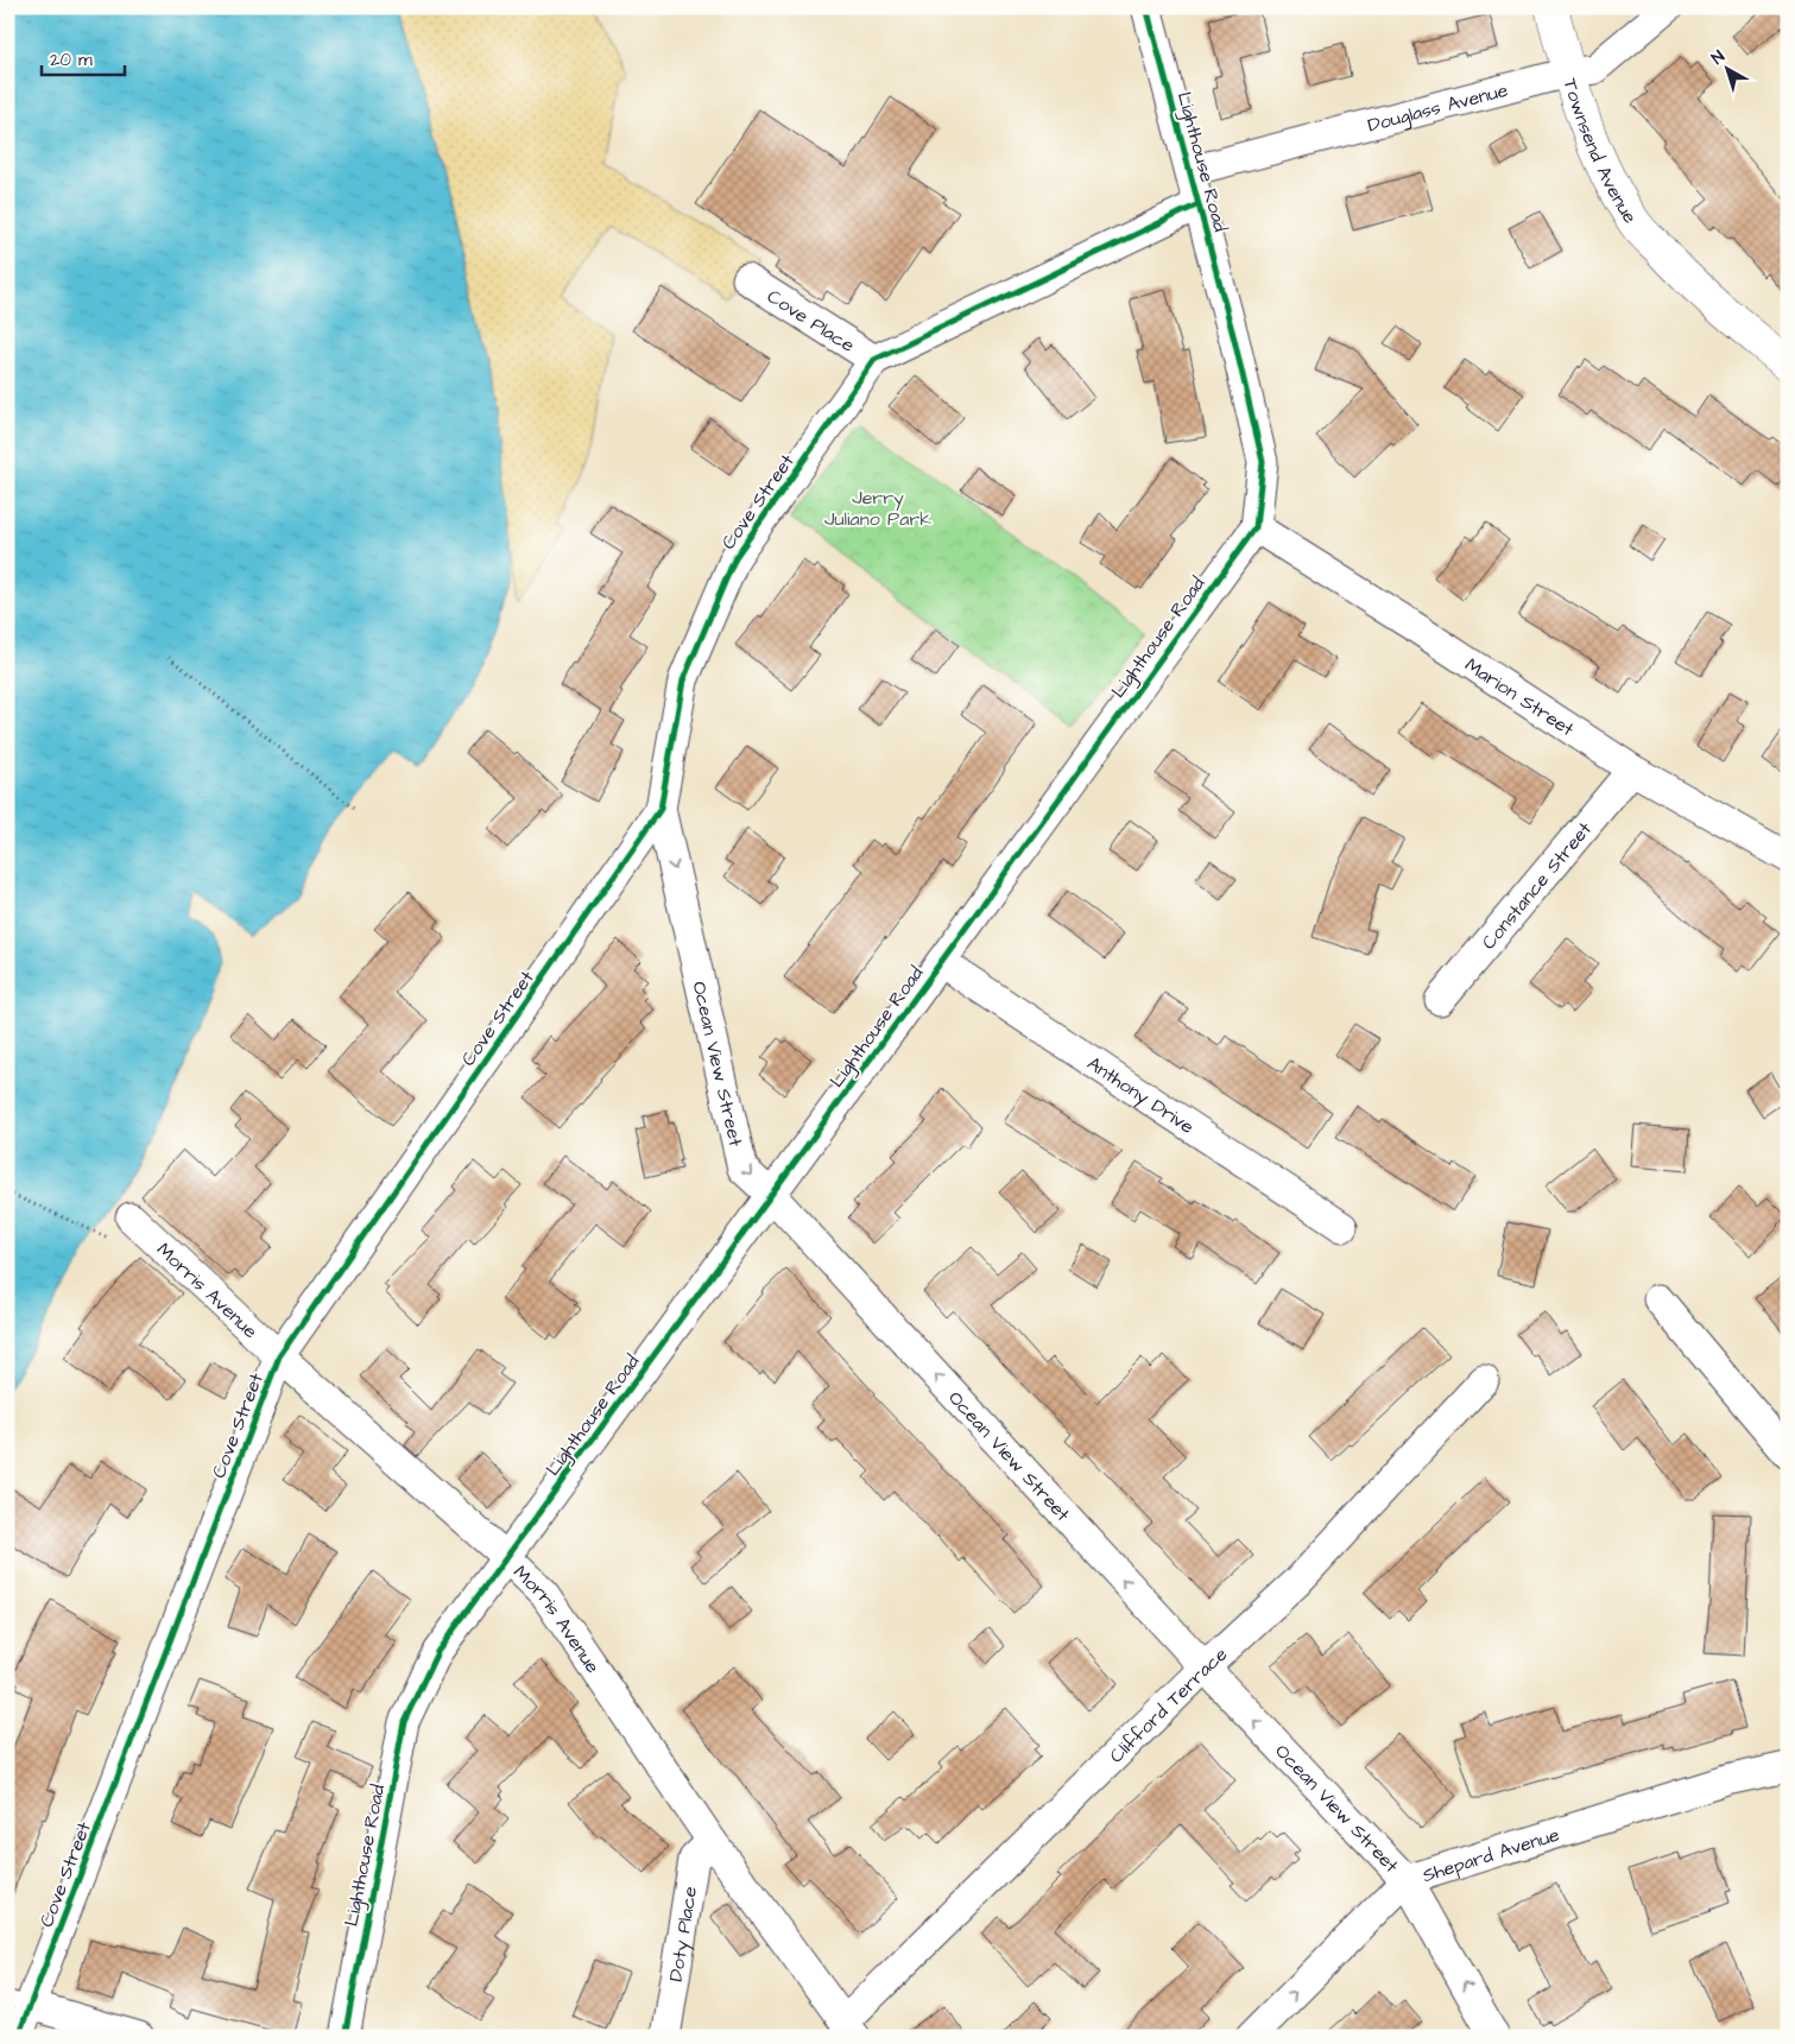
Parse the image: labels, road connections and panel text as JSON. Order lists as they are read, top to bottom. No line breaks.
{"streets":{"main road":["Townsend Avenue"],"street":["Douglass Avenue","Lighthouse Road","Cove Place","Cove Street","Marion Street","Constance Street","Ocean View Street","Anthony Drive","Morris Avenue","Clifford Terrace","Shepard Avenue","Doty Place"]},"crossings":[["Douglass Avenue","Townsend Avenue"],["Douglass Avenue","Lighthouse Road"],["Lighthouse Road","Cove Street"],["Lighthouse Road","Marion Street"],["Lighthouse Road","Ocean View Street"],["Lighthouse Road","Anthony Drive"],["Lighthouse Road","Morris Avenue"],["Cove Place","Cove Street"],["Cove Street","Ocean View Street"],["Cove Street","Morris Avenue"],["Marion Street","Constance Street"],["Ocean View Street","Clifford Terrace"],["Ocean View Street","Shepard Avenue"],["Morris Avenue","Clifford Terrace"],["Morris Avenue","Doty Place"]],"one_way":["Shepard Avenue"],"parks":["Jerry Juliano Park"],"scale_bar":"20 m","north":"top left"}
